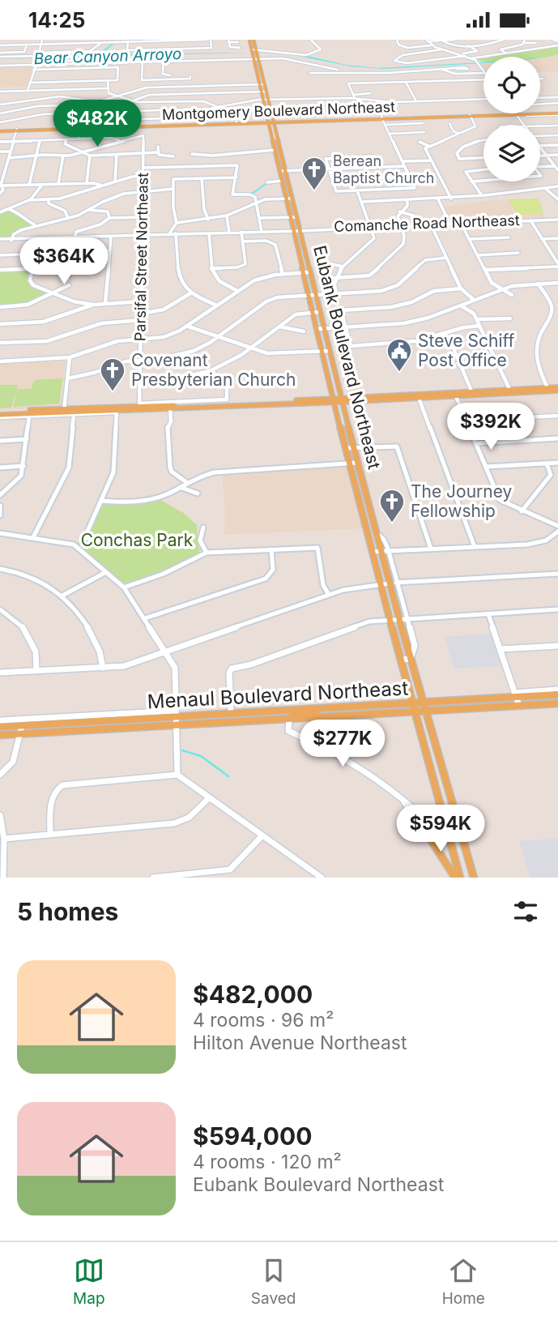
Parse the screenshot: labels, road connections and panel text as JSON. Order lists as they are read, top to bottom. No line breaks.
{"streets":{"main road":["Montgomery Boulevard Northeast","Eubank Boulevard Northeast","Menaul Boulevard Northeast"],"street":["Comanche Road Northeast","Parsifal Street Northeast"]},"crossings":[["Montgomery Boulevard Northeast","Eubank Boulevard Northeast"],["Comanche Road Northeast","Parsifal Street Northeast"],["Comanche Road Northeast","Eubank Boulevard Northeast"],["Eubank Boulevard Northeast","Menaul Boulevard Northeast"]],"water":["Bear Canyon Arroyo"],"parks":["Conchas Park"],"places":{"church":["Berean Baptist Church","Covenant Presbyterian Church","The Journey Fellowship"],"public building":["Steve Schiff Post Office"]},"page":{"status":"14:25","price":["$482K","$364K","$392K","$277K","$594K"],"heading":"5 homes","list":[{"name":"$482,000","note":"4 rooms · 96 m² · Hilton Avenue Northeast"},{"name":"$594,000","note":"4 rooms · 120 m² · Eubank Boulevard Northeast"}],"tabs":["Map","Saved","Home"]}}
